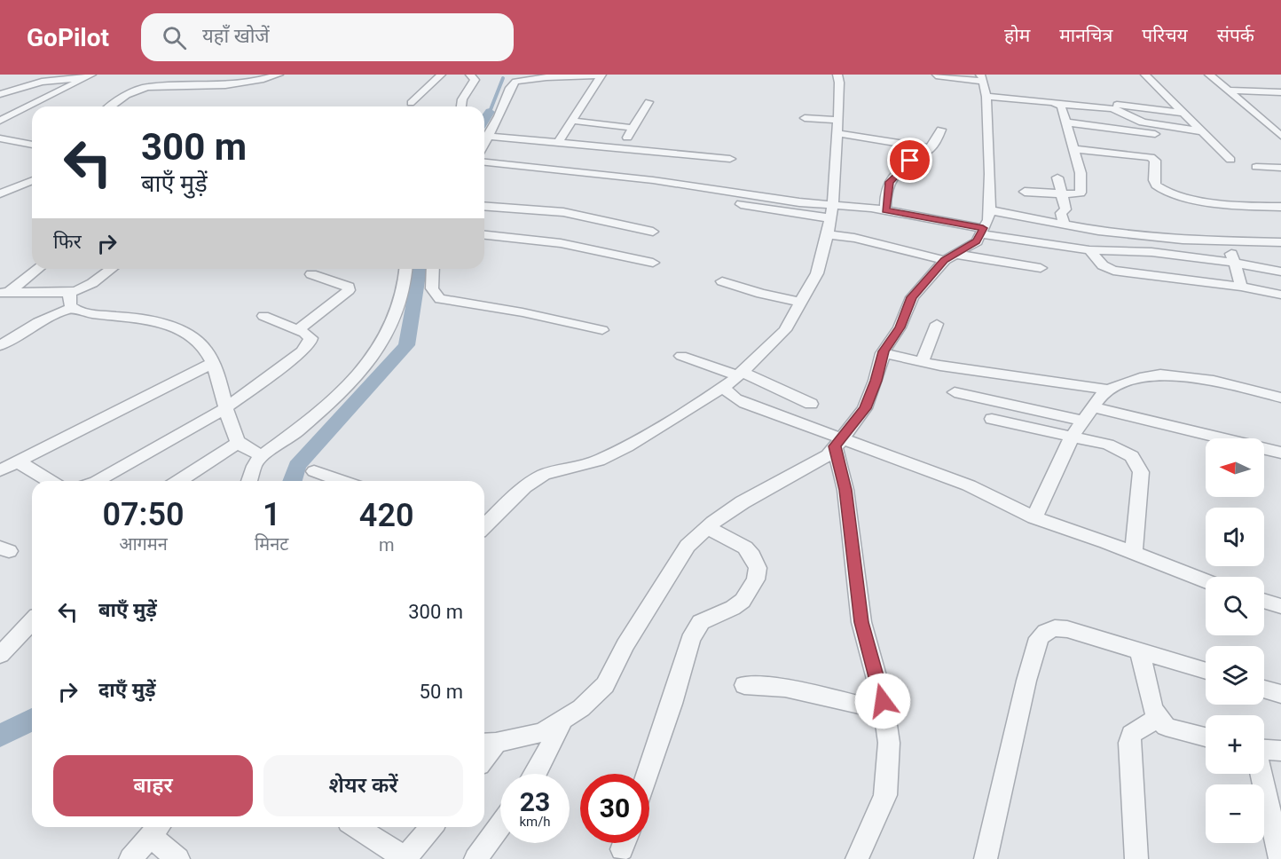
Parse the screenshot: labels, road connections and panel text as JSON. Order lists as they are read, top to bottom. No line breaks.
{"north":"left","page":{"header":"GoPilot","search":"यहाँ खोजें","nav":["होम","मानचित्र","परिचय","संपर्क"],"turn":["300 m","बाएँ मुड़ें"],"then":"फिर","map_buttons":["+","−"],"eta":["07:50","आगमन","1","मिनट","420","m"],"list":[{"name":"बाएँ मुड़ें","value":"300 m"},{"name":"दाएँ मुड़ें","value":"50 m"}],"buttons":["बाहर","शेयर करें"],"speed":"23 km/h","limit":"30"}}
